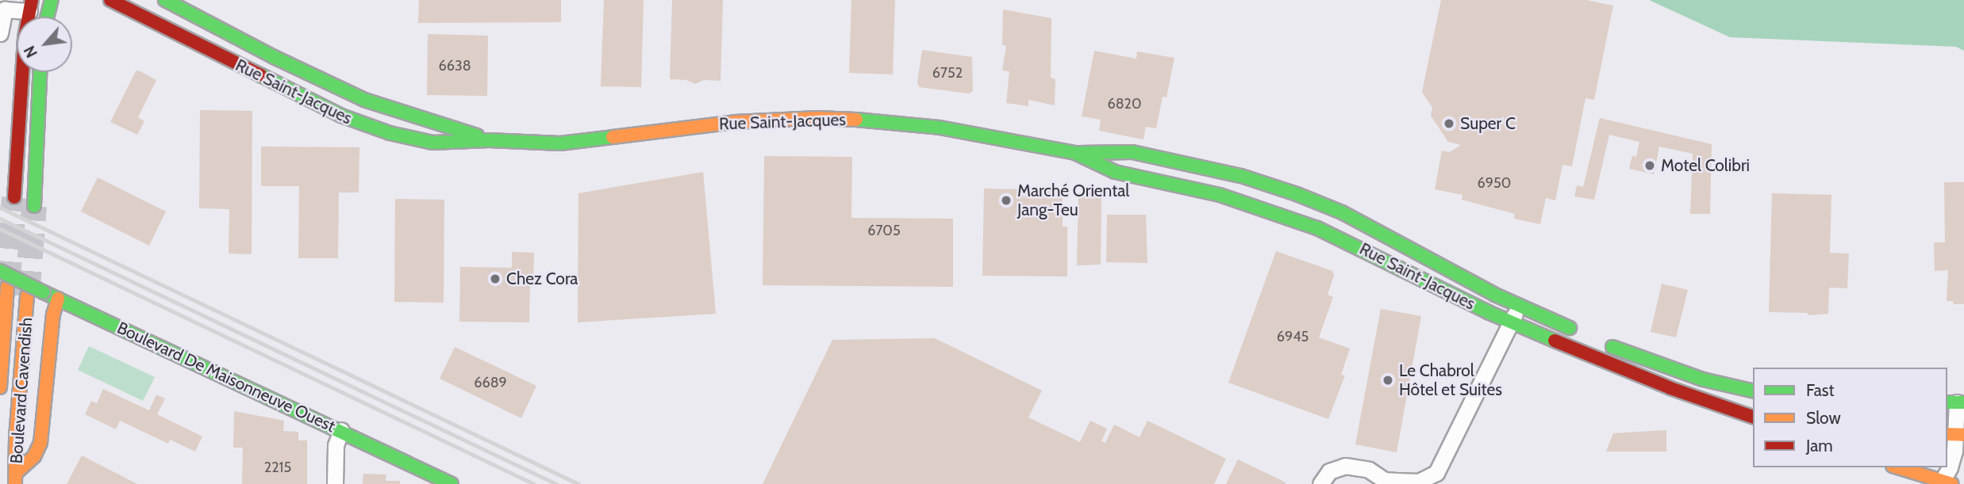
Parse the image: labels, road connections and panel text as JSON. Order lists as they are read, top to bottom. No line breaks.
{"streets":{"main road":["Rue Saint-Jacques","Boulevard De Maisonneuve Ouest","Boulevard Cavendish"]},"places":["Super C","Motel Colibri","Marché Oriental Jang-Teu","Chez Cora","Le Chabrol Hôtel et Suites"],"house_numbers":["6638","6752","6820","6950","6705","6945","6689","2215"],"legend":["Fast","Slow","Jam"],"north":"bottom left"}
